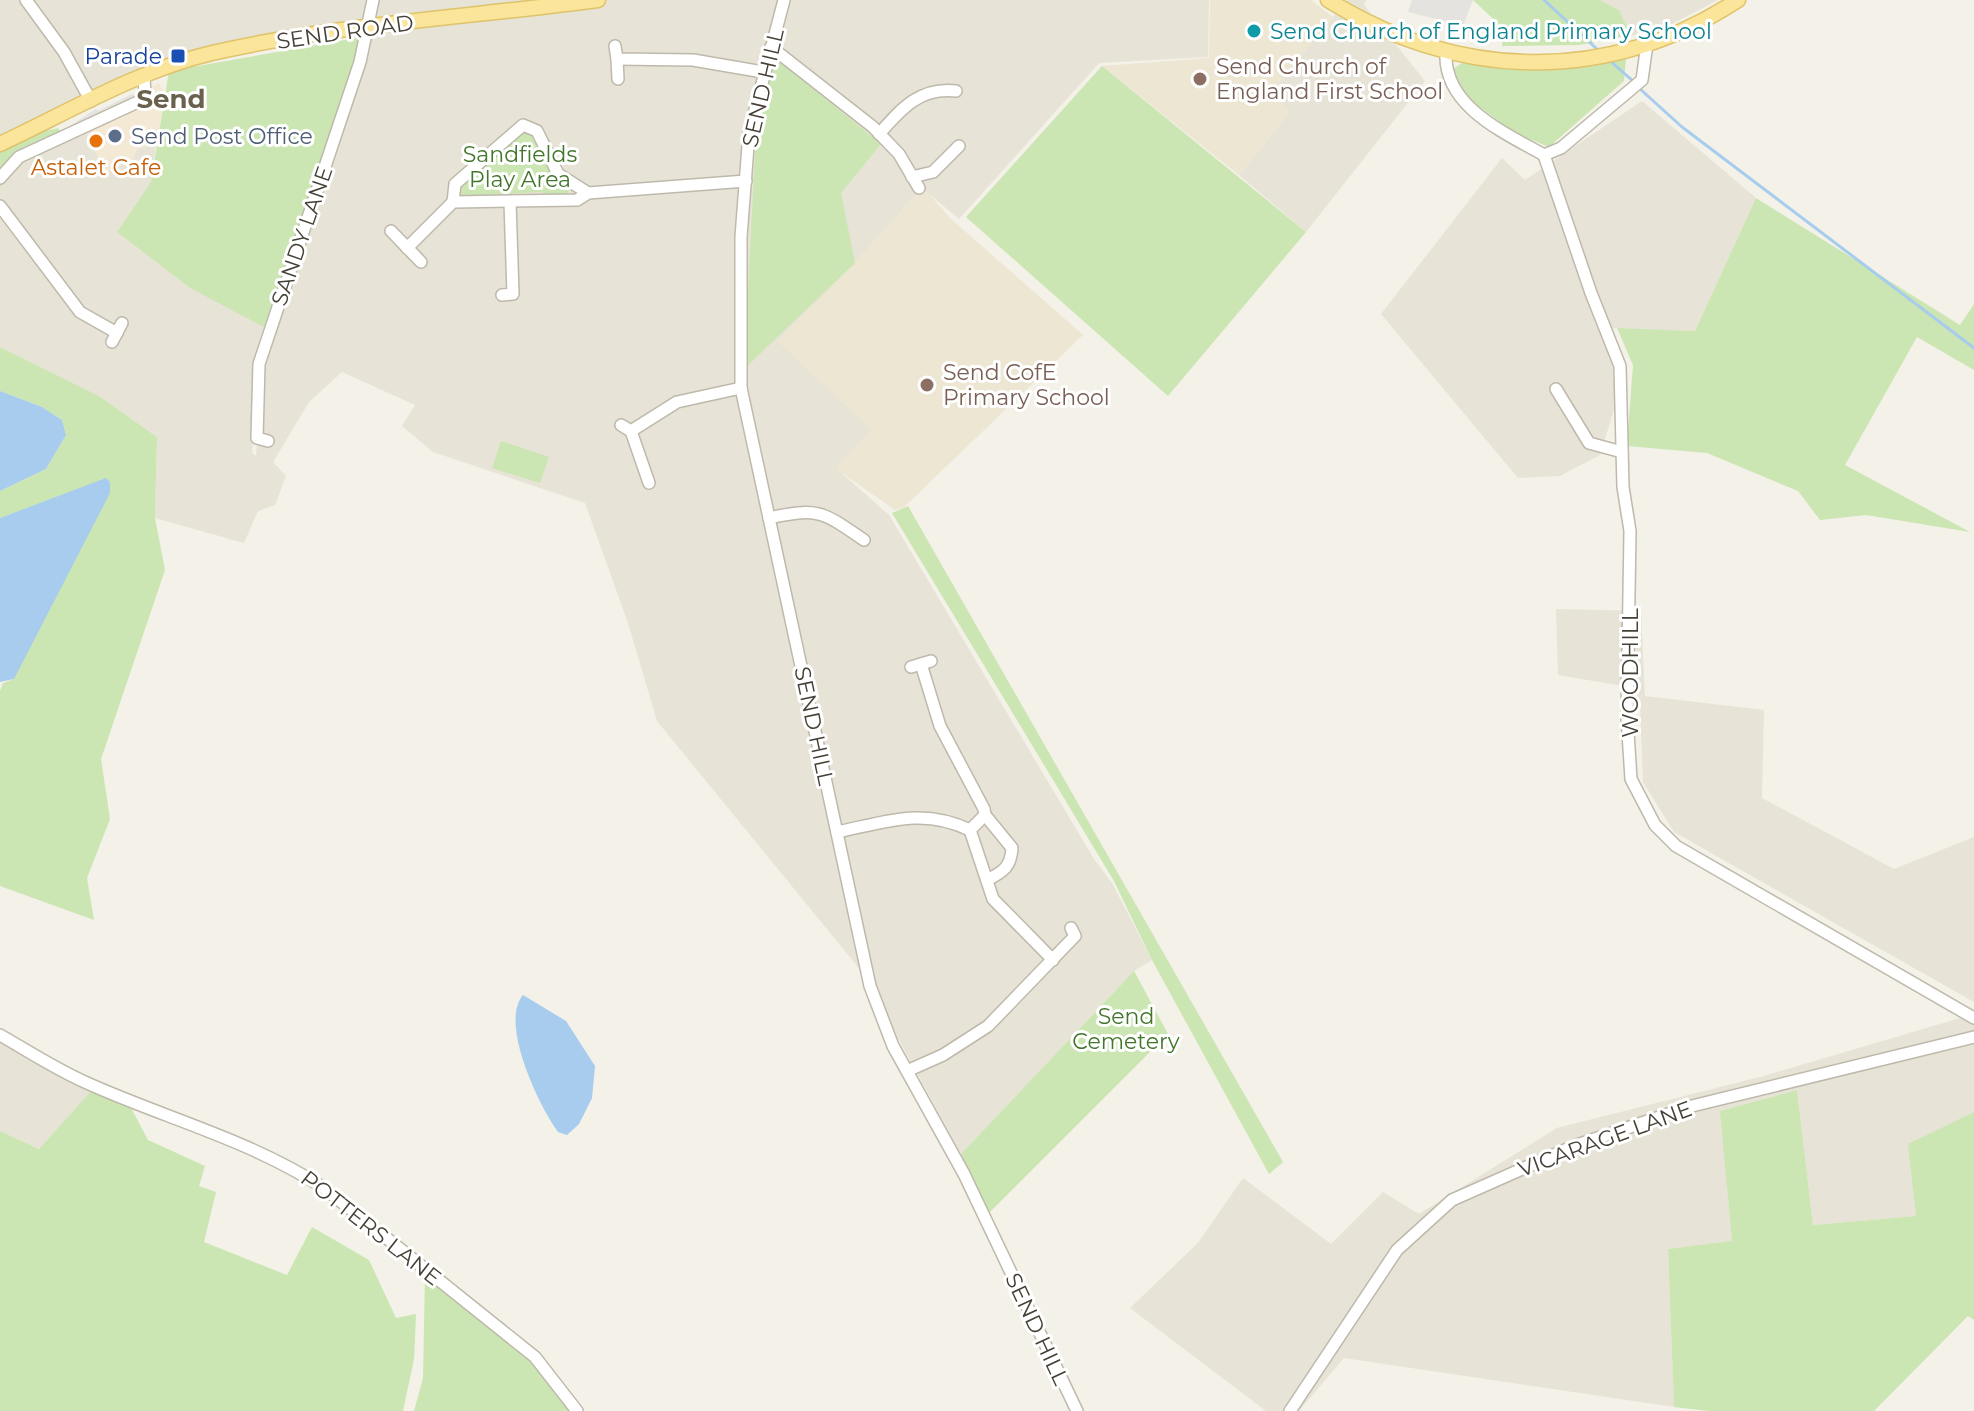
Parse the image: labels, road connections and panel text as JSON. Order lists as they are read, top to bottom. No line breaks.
{"streets":{"main road":["SEND ROAD"],"street":["SEND HILL","SANDY LANE","WOODHILL","VICARAGE LANE","POTTERS LANE"]},"crossings":[["SEND ROAD","SANDY LANE"]],"districts":["Send"],"parks":["Sandfields Play Area","Send Cemetery"],"places":{"other":["Send Church of England Primary School","Send Church of England First School","Send Post Office","Astalet Cafe","Send CofE Primary School"],"transit":["Parade"]}}
